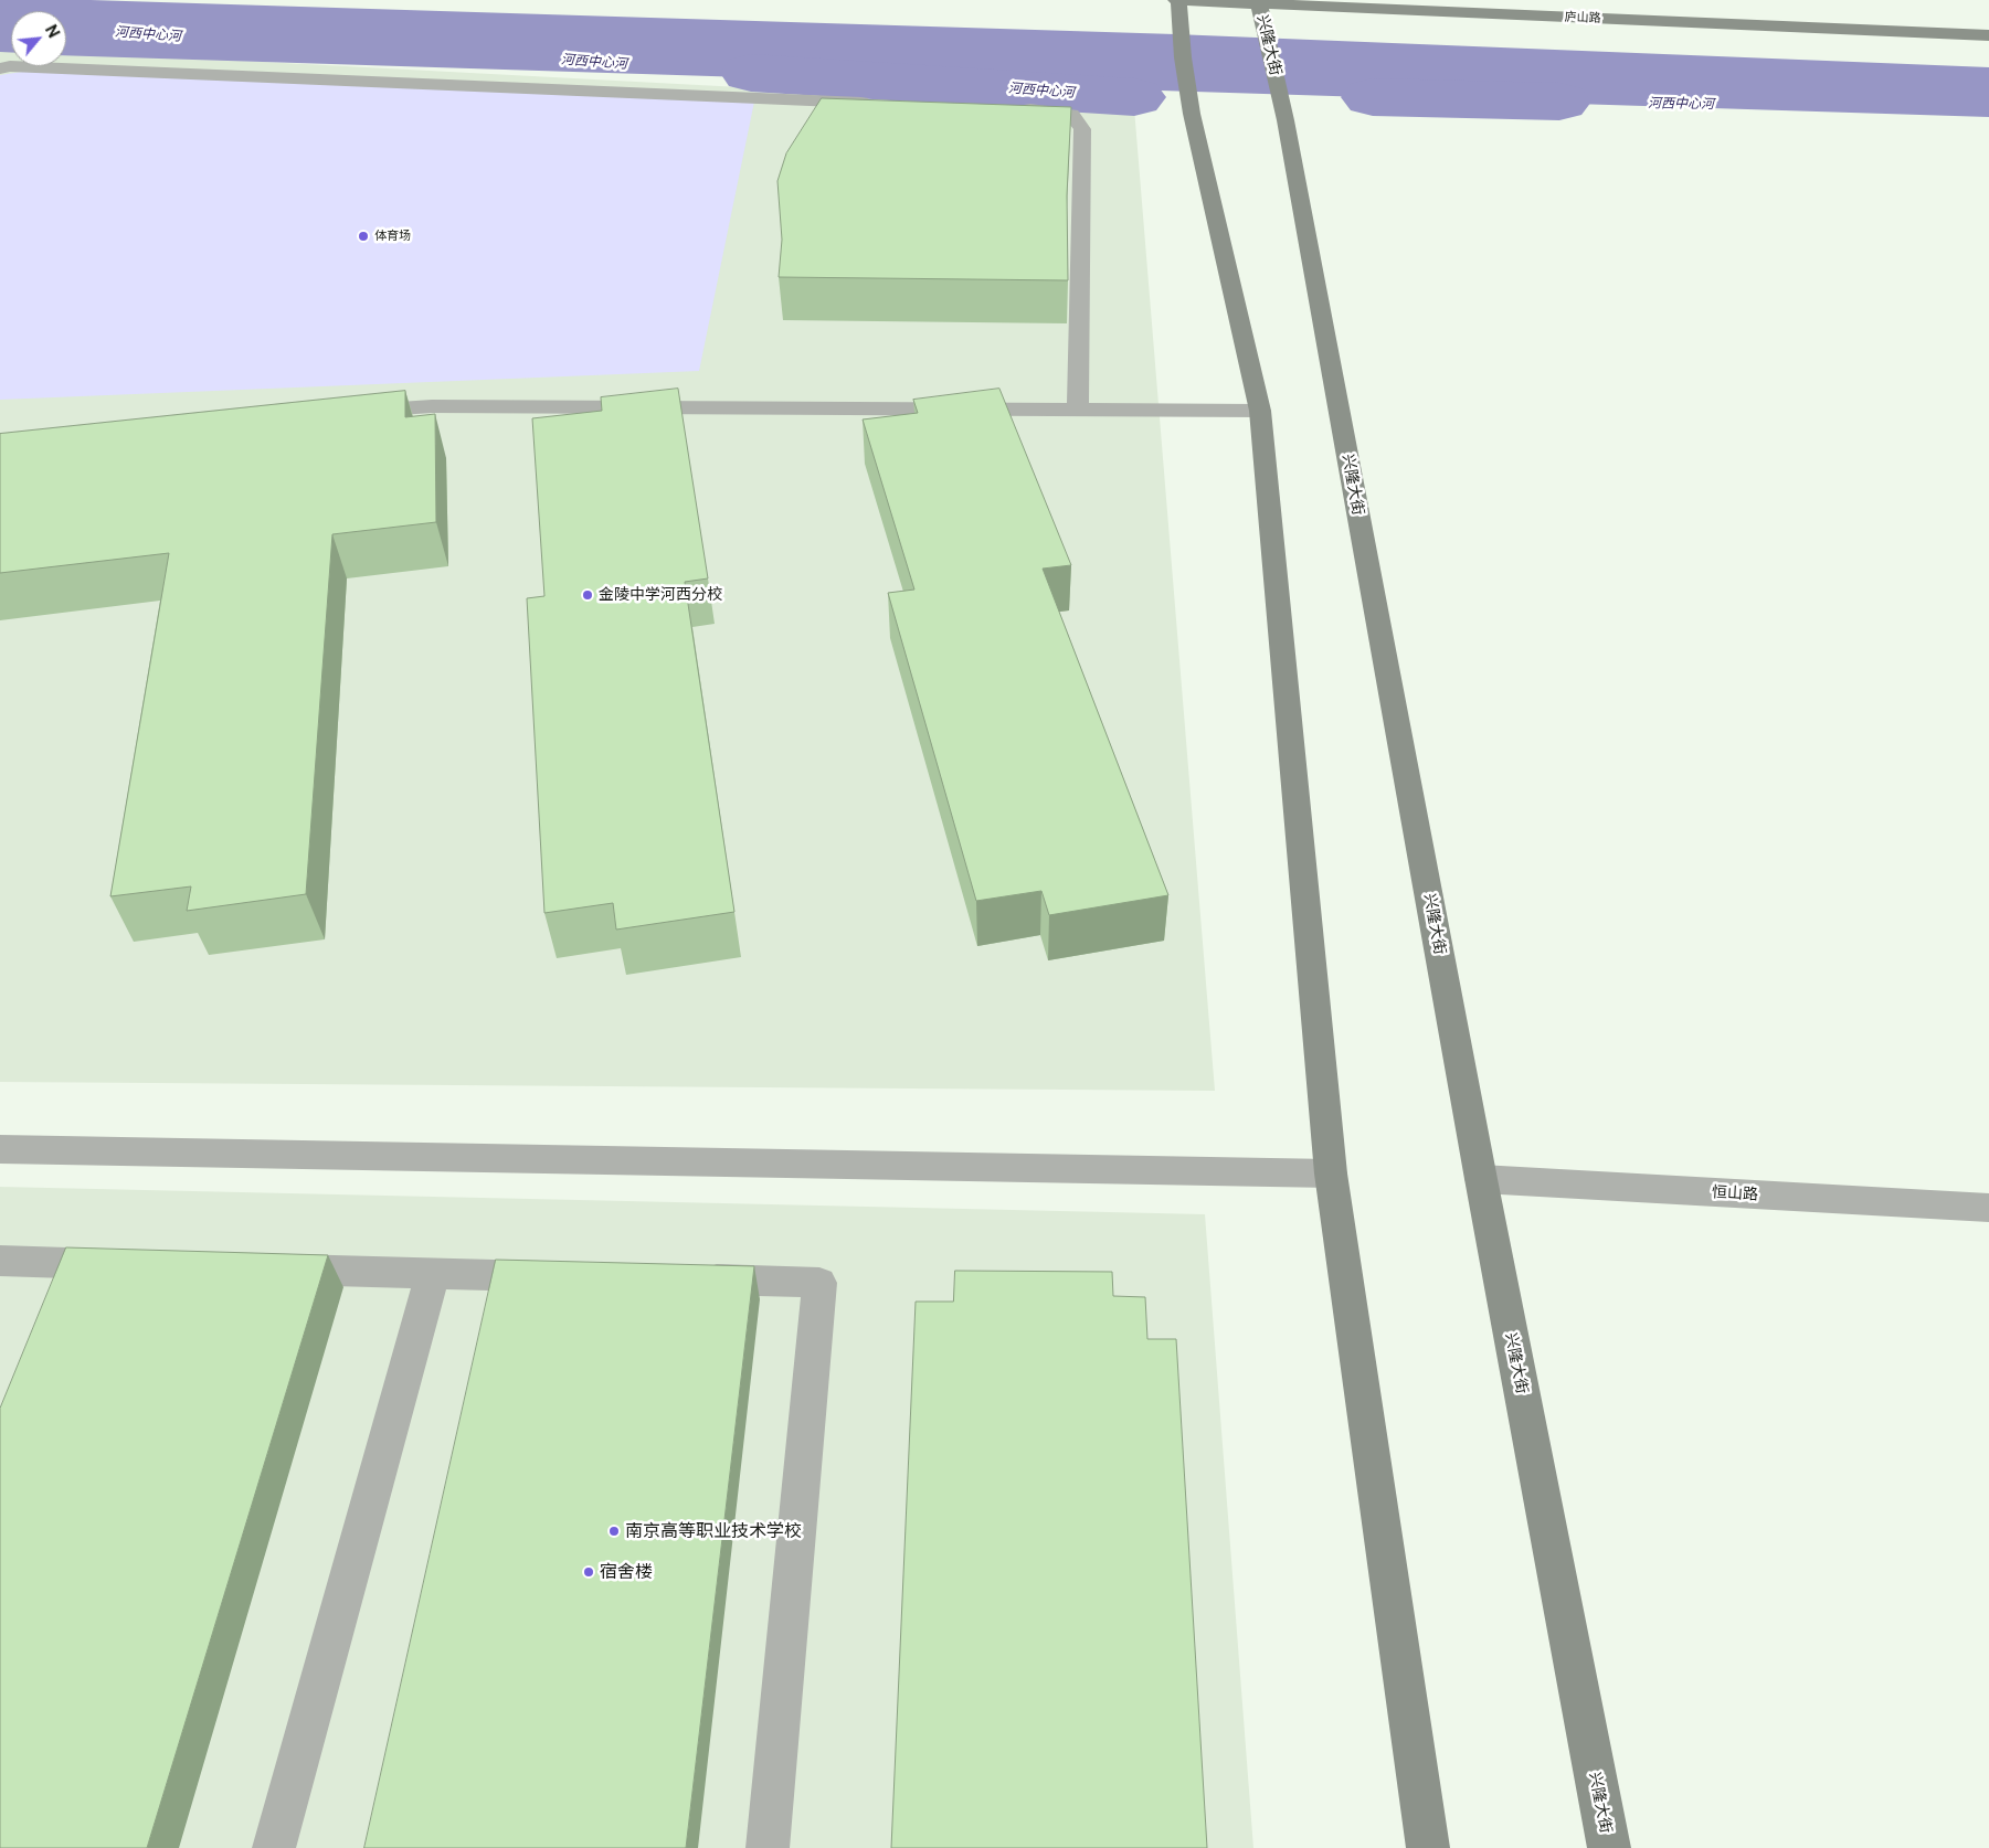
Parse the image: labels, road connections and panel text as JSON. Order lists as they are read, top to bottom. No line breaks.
{"streets":{"main road":["庐山路","兴隆大街"],"street":["恒山路"]},"crossings":[["庐山路","兴隆大街"],["兴隆大街","恒山路"]],"water":["河西中心河"],"places":["体育场","金陵中学河西分校","南京高等职业技术学校","宿舍楼"],"north":"top right"}
